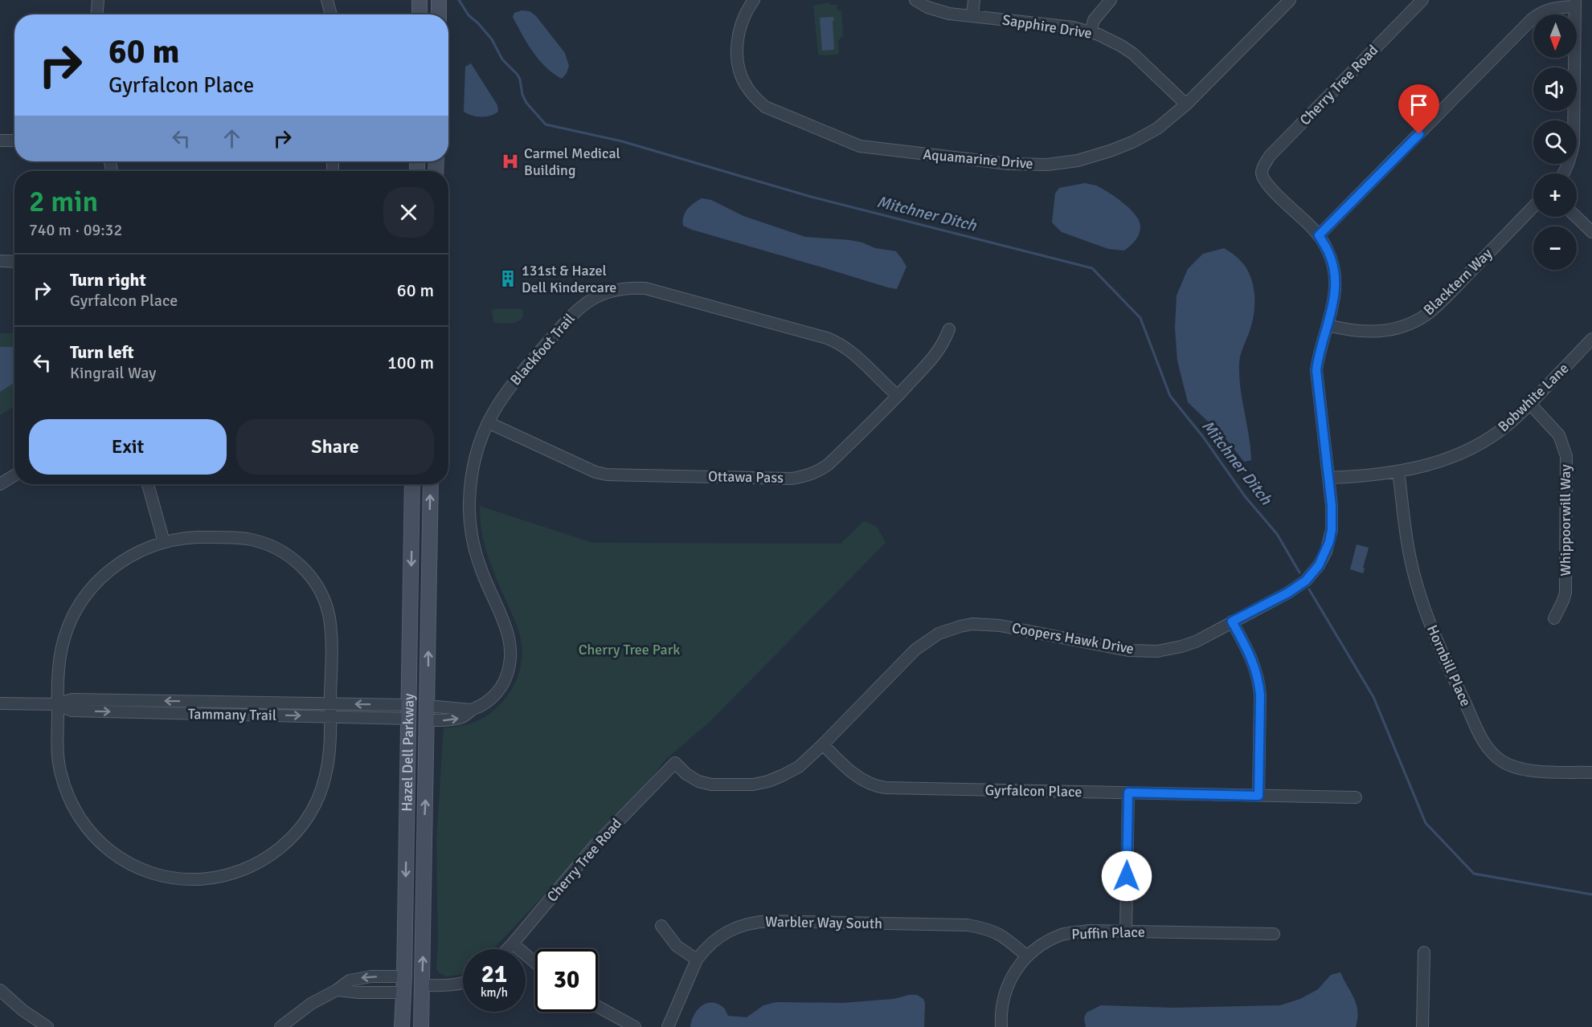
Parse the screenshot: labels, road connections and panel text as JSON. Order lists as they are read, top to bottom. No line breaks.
{"streets":{"main road":["Hazel Dell Parkway"],"street":["Sapphire Drive","Cherry Tree Road","Aquamarine Drive","Blacktern Way","Blackfoot Trail","Bobwhite Lane","Ottawa Pass","Whippoorwill Way","Coopers Hawk Drive","Hornbill Place","Tammany Trail","Gyrfalcon Place","Warbler Way South","Puffin Place"]},"crossings":[["Sapphire Drive","Aquamarine Drive"],["Cherry Tree Road","Coopers Hawk Drive"],["Blacktern Way","Coopers Hawk Drive"],["Blackfoot Trail","Ottawa Pass"],["Blackfoot Trail","Hazel Dell Parkway"],["Bobwhite Lane","Whippoorwill Way"],["Bobwhite Lane","Coopers Hawk Drive"],["Bobwhite Lane","Hornbill Place"],["Coopers Hawk Drive","Gyrfalcon Place"],["Tammany Trail","Hazel Dell Parkway"],["Warbler Way South","Puffin Place"]],"water":["Mitchner Ditch"],"parks":["Cherry Tree Park"],"places":{"hospital":["Carmel Medical Building"],"building":["131st & Hazel Dell Kindercare"]},"north":"bottom","page":{"map_buttons":["+","−"],"turn":["60 m","Gyrfalcon Place"],"heading":["2 min","740 m · 09:32"],"list":[{"name":"Turn right","note":"Gyrfalcon Place","value":"60 m"},{"name":"Turn left","note":"Kingrail Way","value":"100 m"}],"buttons":["Exit","Share"],"speed":"21 km/h","limit":"30"}}
